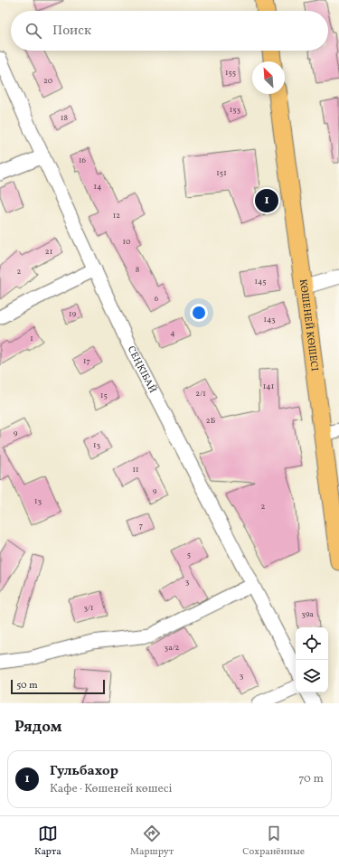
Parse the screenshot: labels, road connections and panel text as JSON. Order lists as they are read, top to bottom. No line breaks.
{"streets":{"main road":["КӨШЕНЕЙ КӨШЕСІ"],"street":["СЕҢКІБАЙ"]},"house_numbers":["155","20","153","18","16","151","14","12","10","21","8","2","145","6","19","143","4","1","17","141","2/1","15","2Б","9","13","11","9","13","2","7","5","3","3/1","39а","3а/2","3"],"scale_bar":"50 m","north":"top left","page":{"search":"Поиск","pins":"1","scale":"50 m","heading":"Рядом","list":[{"mark":"1","name":"Гульбахор","note":"Кафе · Көшеней көшесі","value":"70 m"}],"nav":["Карта","Маршрут","Сохранённые"]}}
